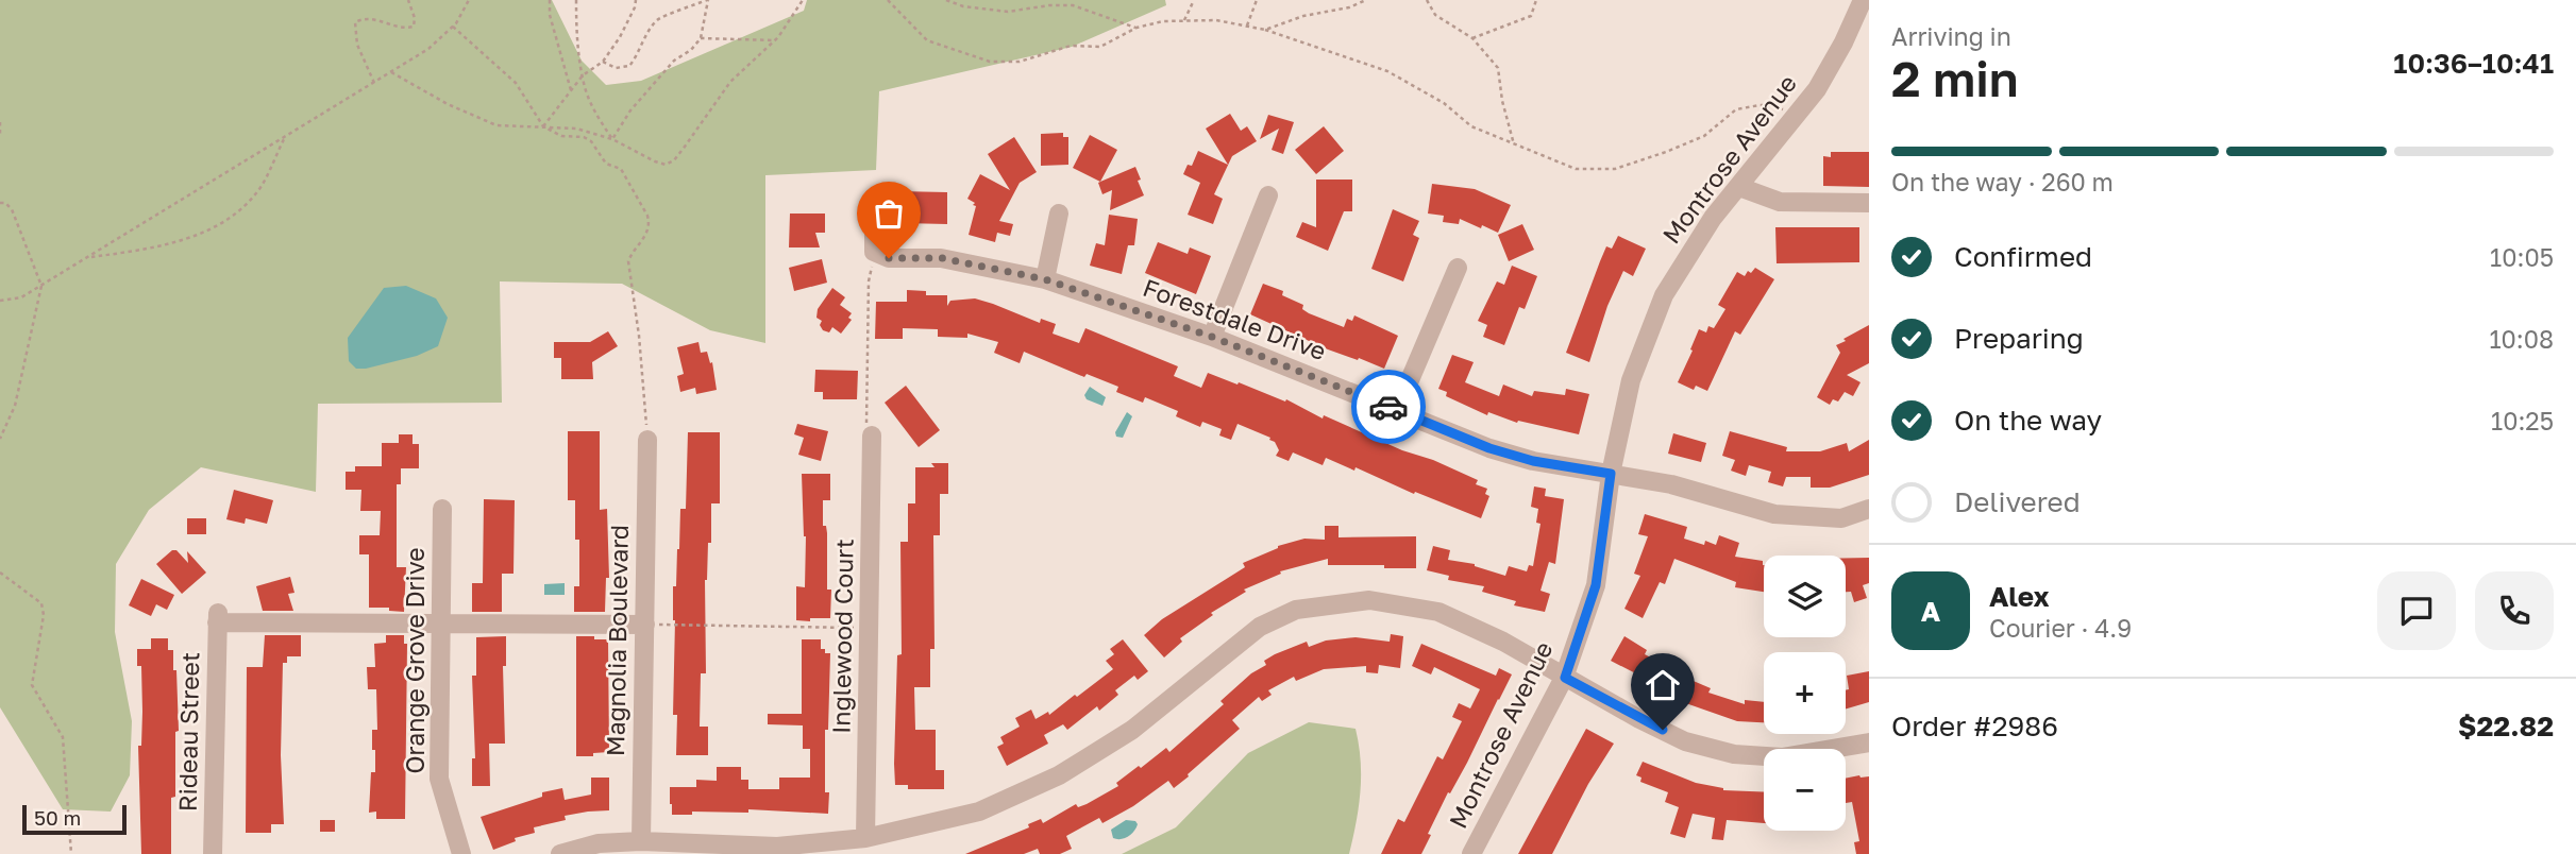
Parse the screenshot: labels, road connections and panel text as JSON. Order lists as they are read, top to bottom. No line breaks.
{"streets":{"street":["Montrose Avenue","Forestdale Drive","Inglewood Court","Magnolia Boulevard","Orange Grove Drive","Rideau Street"]},"crossings":[["Montrose Avenue","Forestdale Drive"],["Orange Grove Drive","Rideau Street"]],"scale_bar":"50 m","page":{"heading":["2 min","Arriving in","10:36–10:41"],"panel":["Alex","Courier · 4.9","Order #2986","$22.82"],"bar":"On the way · 260 m","list":[["Confirmed","10:05"],["Preparing","10:08"],["On the way","10:25"],"Delivered"],"map_buttons":["+","−"],"round":"A","scale":"50 m"}}
